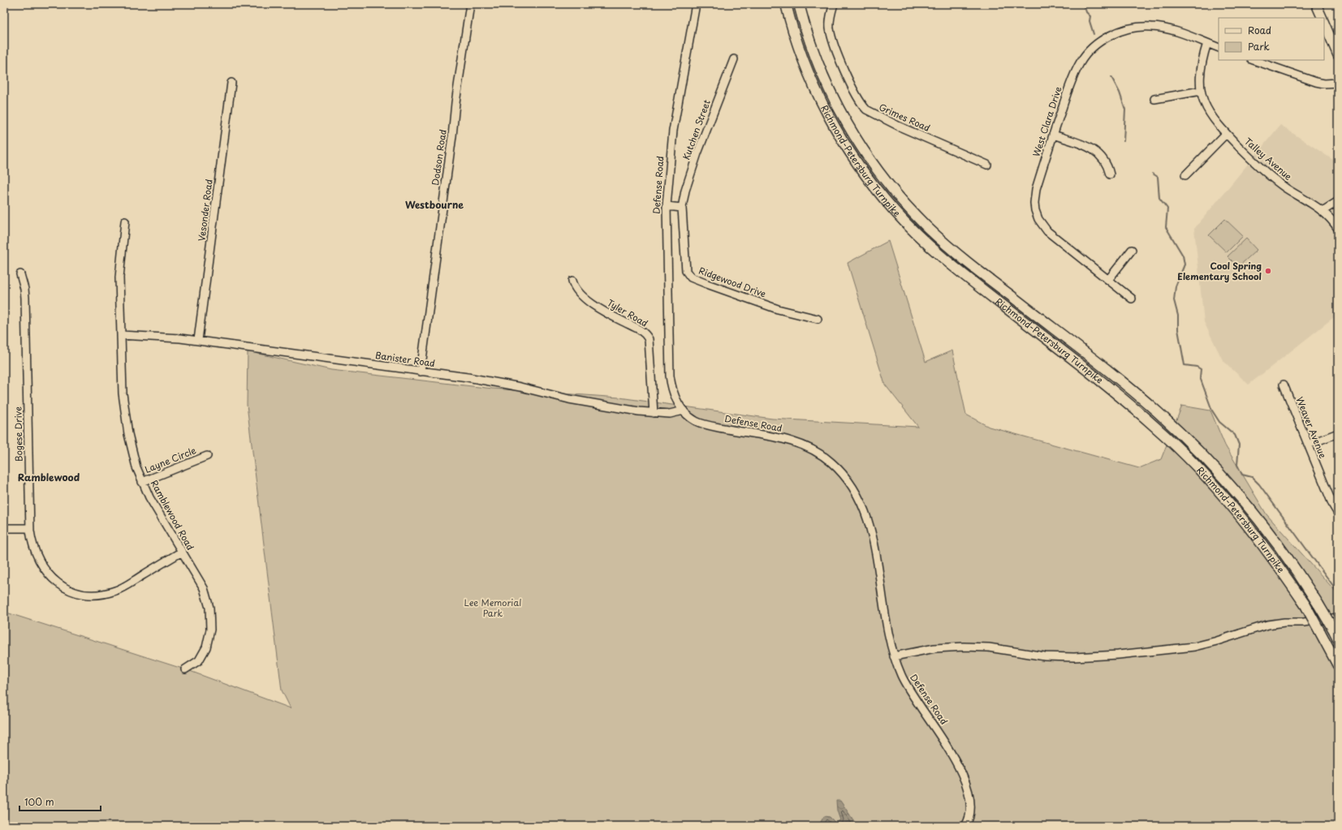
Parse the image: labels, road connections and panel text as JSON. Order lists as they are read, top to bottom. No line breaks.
{"streets":{"highway":["Richmond-Petersburg Turnpike"],"street":["Grimes Road","West Clara Drive","Kutchen Street","Dodson Road","Talley Avenue","Defense Road","Vesonder Road","Ridgewood Drive","Tyler Road","Banister Road","Weaver Avenue","Bogese Drive","Layne Circle","Ramblewood Road"]},"crossings":[["West Clara Drive","Talley Avenue"],["Kutchen Street","Ridgewood Drive"],["Dodson Road","Banister Road"],["Defense Road","Banister Road"],["Vesonder Road","Banister Road"],["Tyler Road","Banister Road"],["Banister Road","Ramblewood Road"],["Bogese Drive","Ramblewood Road"],["Layne Circle","Ramblewood Road"]],"districts":["Westbourne","Ramblewood"],"parks":["Lee Memorial Park"],"places":["Cool Spring Elementary School"],"legend":["Road","Park"],"scale_bar":"100 m"}
